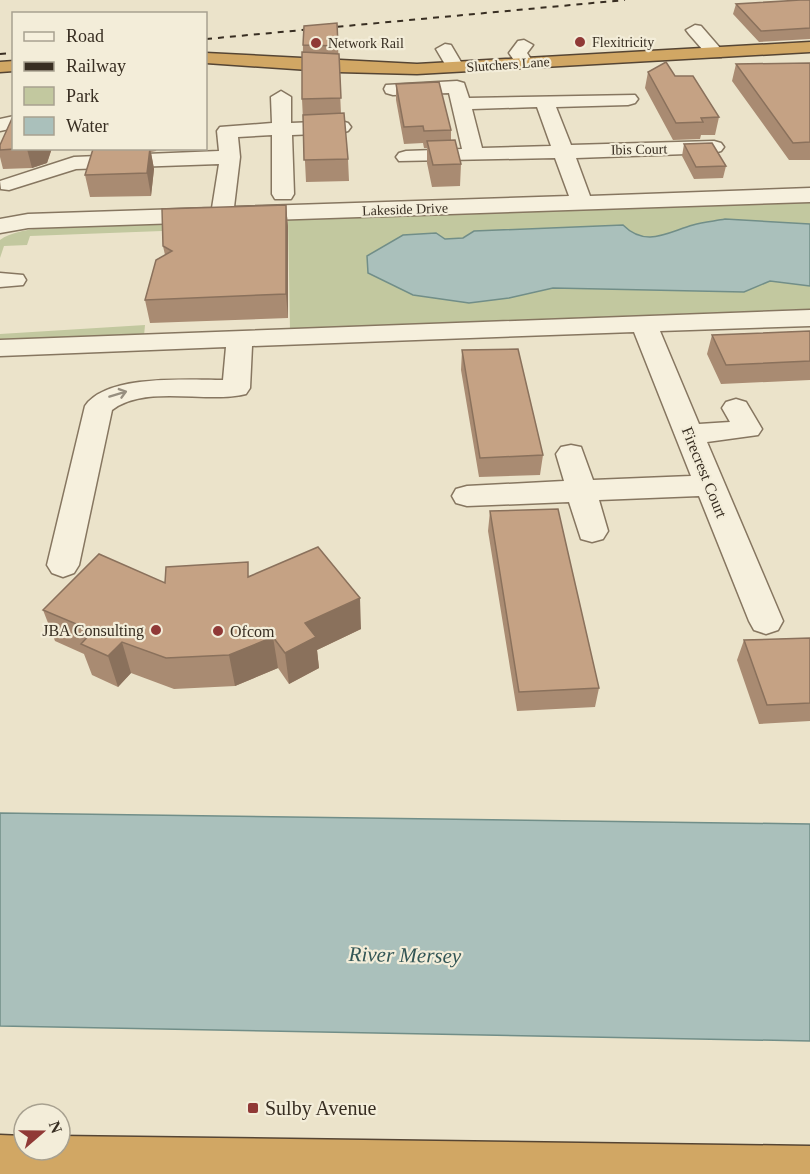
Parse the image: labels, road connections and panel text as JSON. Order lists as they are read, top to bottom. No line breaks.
{"streets":{"highway":["Slutchers Lane"],"street":["Ibis Court","Lakeside Drive","Firecrest Court"]},"water":["River Mersey"],"places":{"other":["Flexitricity","Network Rail","JBA Consulting","Ofcom"],"transit":["Sulby Avenue"]},"legend":["Road","Railway","Park","Water"],"north":"right"}
